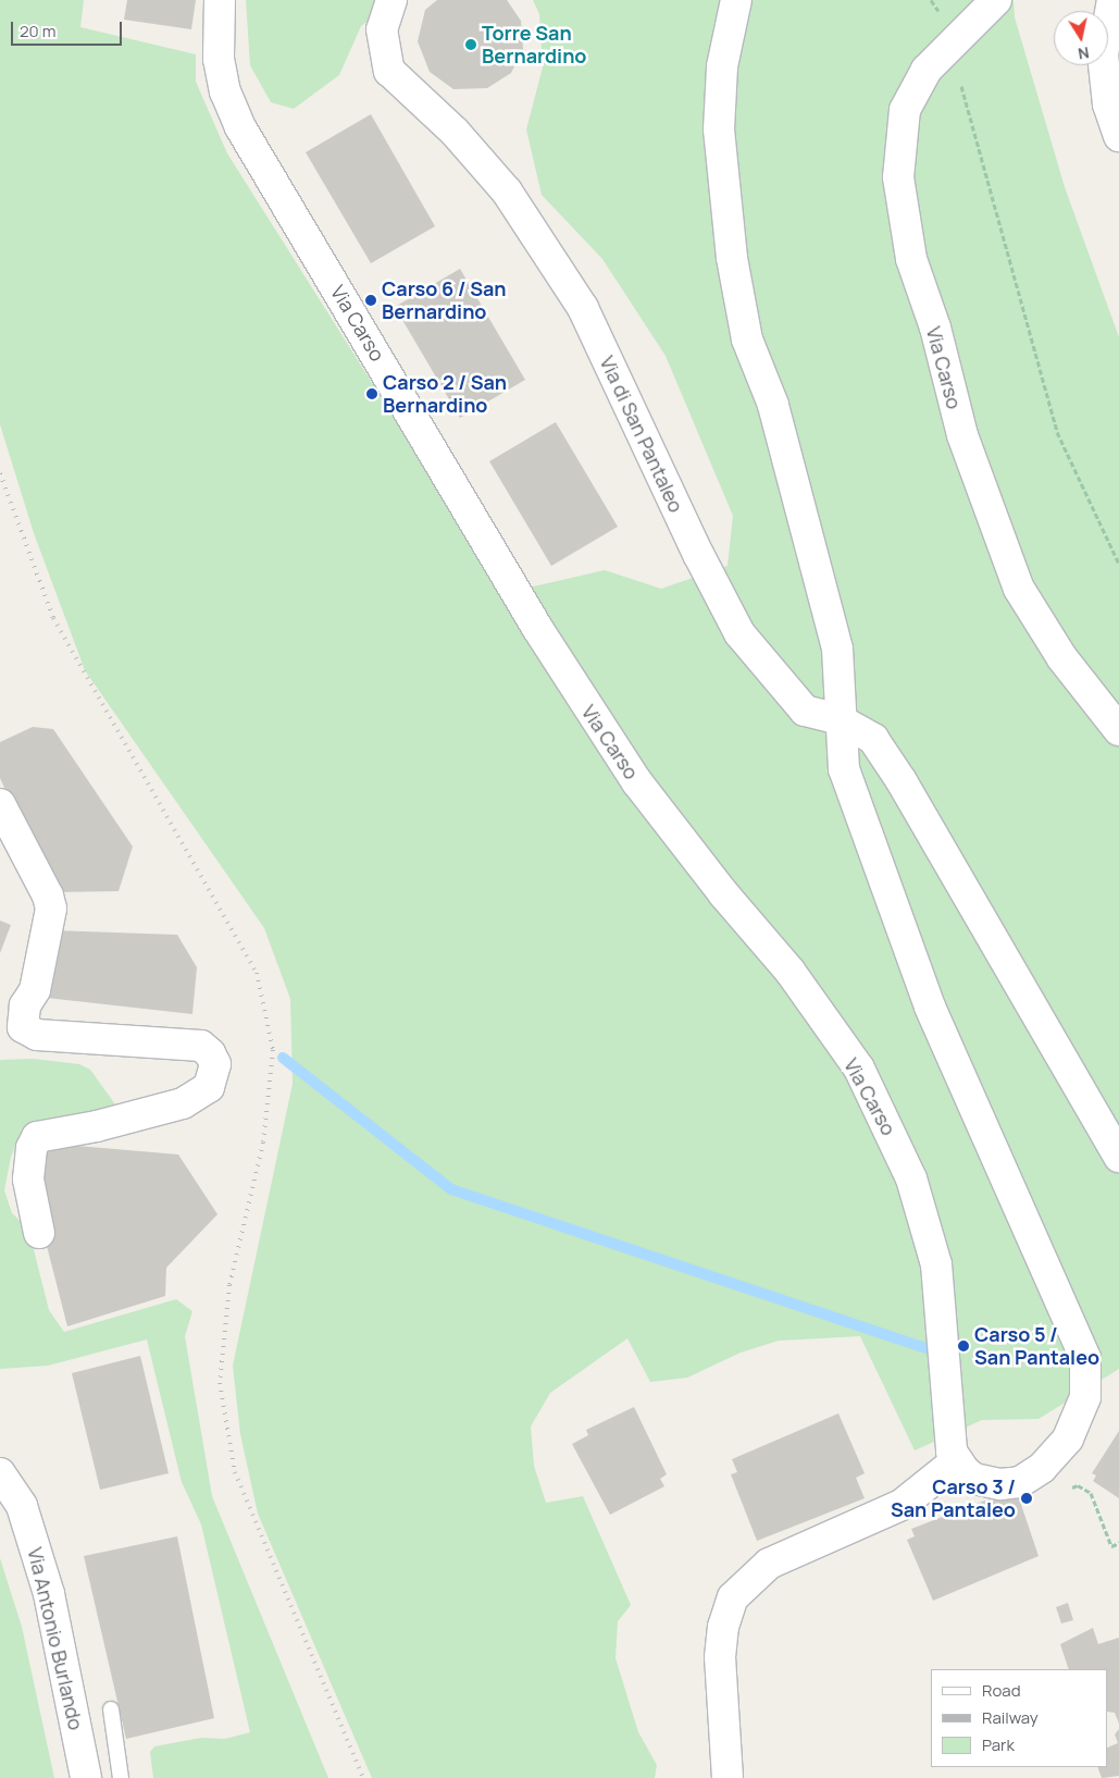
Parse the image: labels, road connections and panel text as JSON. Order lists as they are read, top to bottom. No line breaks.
{"streets":{"street":["Via Carso","Via di San Pantaleo","Via Antonio Burlando"]},"places":["Torre San Bernardino","Carso 6 / San Bernardino","Carso 2 / San Bernardino","Carso 5 / San Pantaleo","Carso 3 / San Pantaleo"],"legend":["Road","Railway","Park"],"scale_bar":"20 m","north":"bottom"}
